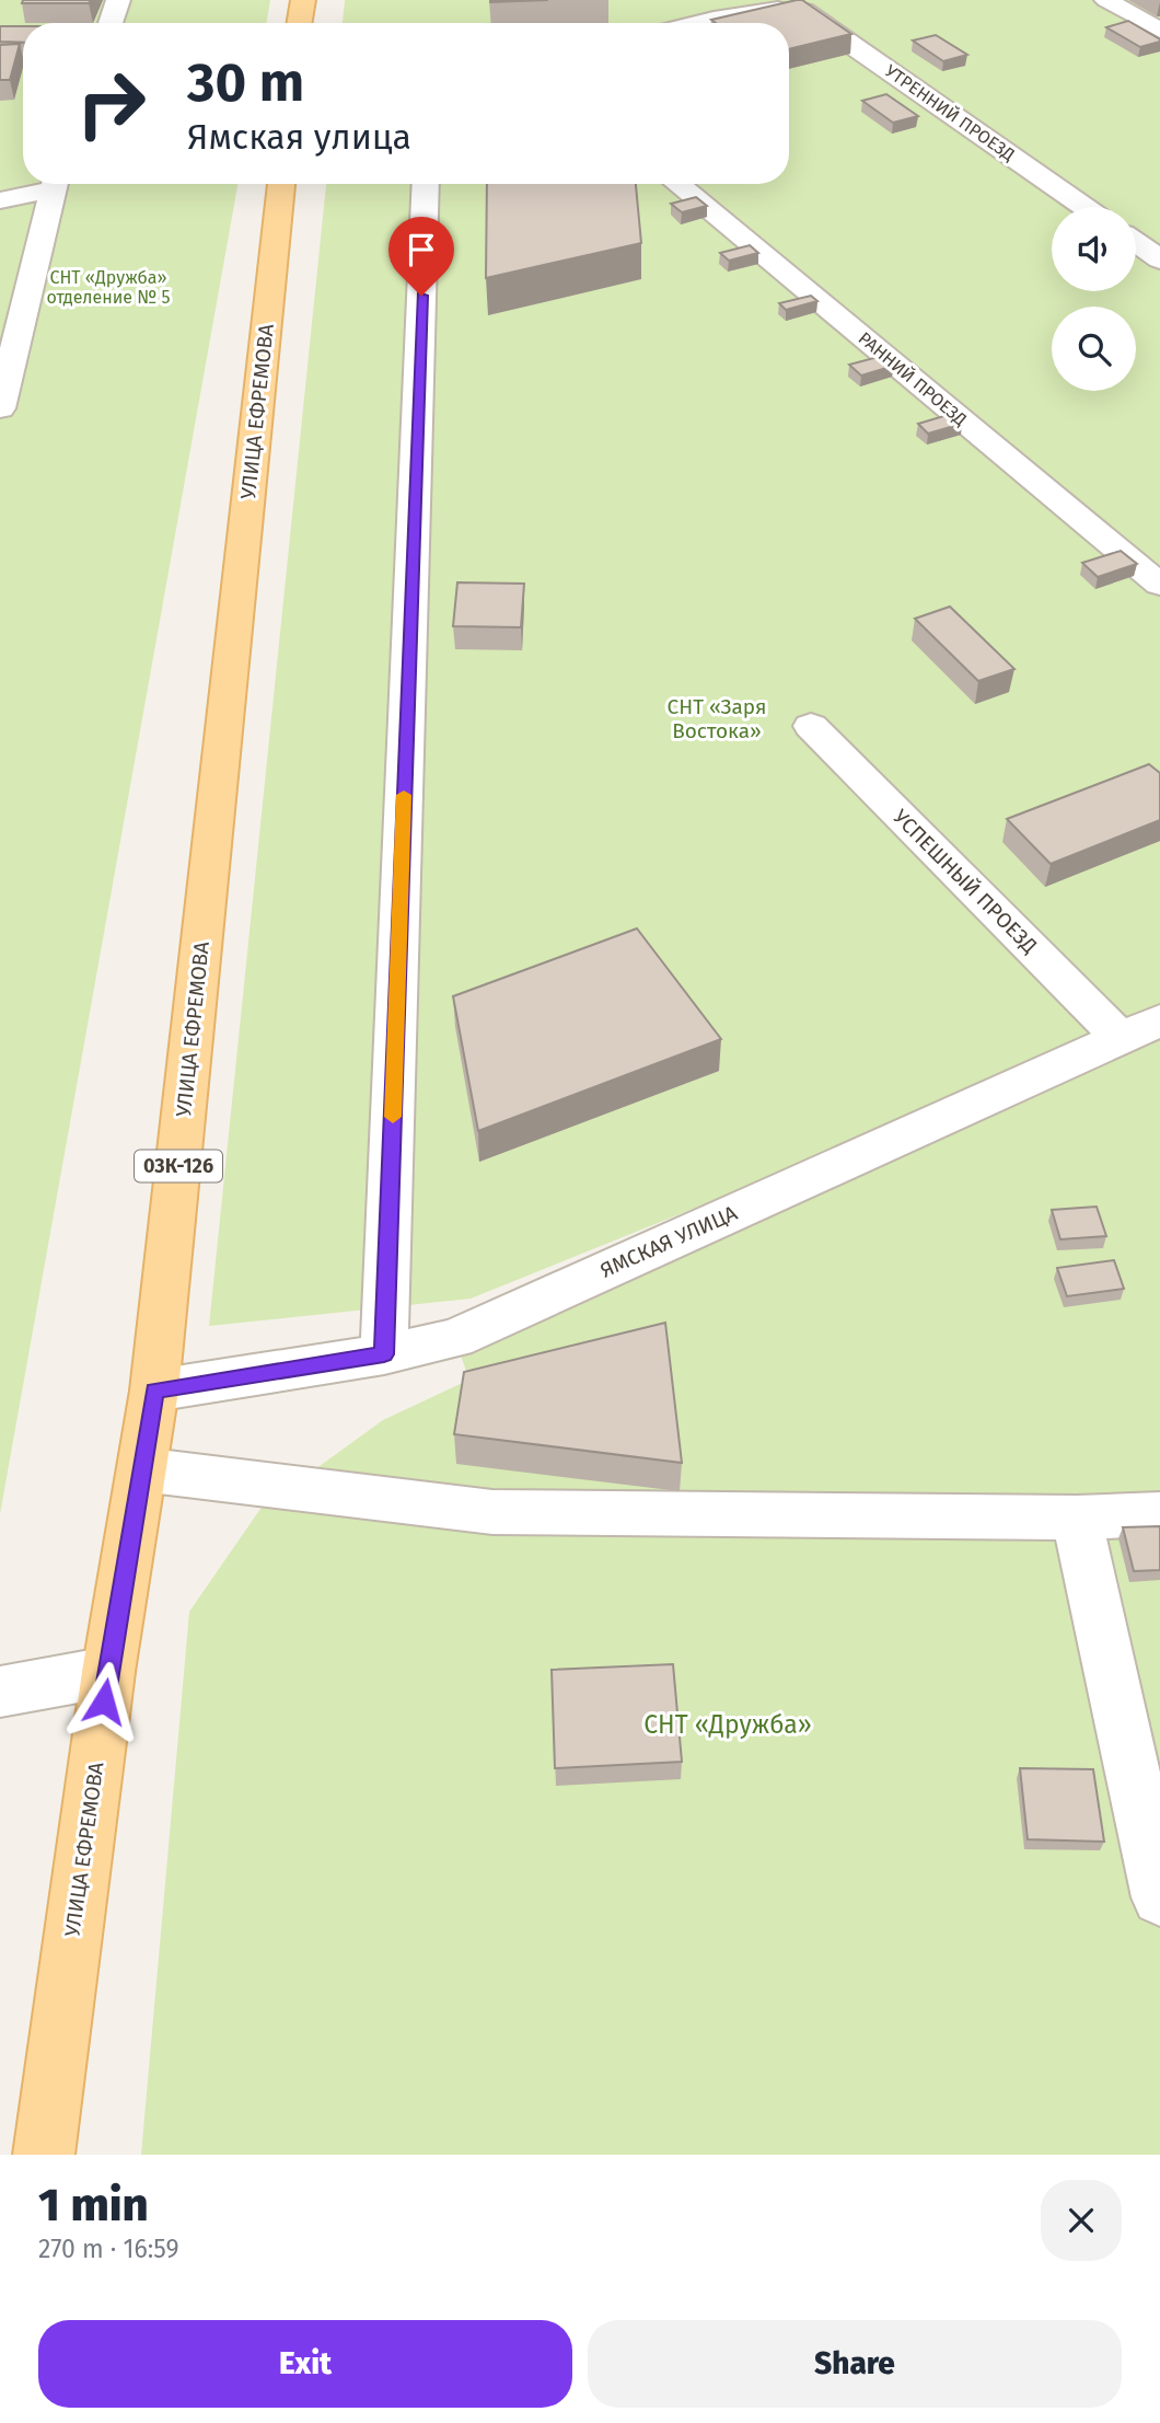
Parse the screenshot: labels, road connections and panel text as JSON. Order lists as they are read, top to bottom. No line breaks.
{"streets":{"main road":["УЛИЦА ЕФРЕМОВА","03К-126"],"street":["УТРЕННИЙ ПРОЕЗД","РАННИЙ ПРОЕЗД","УСПЕШНЫЙ ПРОЕЗД","ЯМСКАЯ УЛИЦА"]},"crossings":[["УЛИЦА ЕФРЕМОВА","ЯМСКАЯ УЛИЦА"],["УСПЕШНЫЙ ПРОЕЗД","ЯМСКАЯ УЛИЦА"]],"parks":["СНТ «Дружба» отделение № 5","СНТ «Заря Востока»","СНТ «Дружба»"],"page":{"turn":["30 m","Ямская улица"],"heading":["1 min","270 m · 16:59"],"buttons":["Exit","Share"]}}
